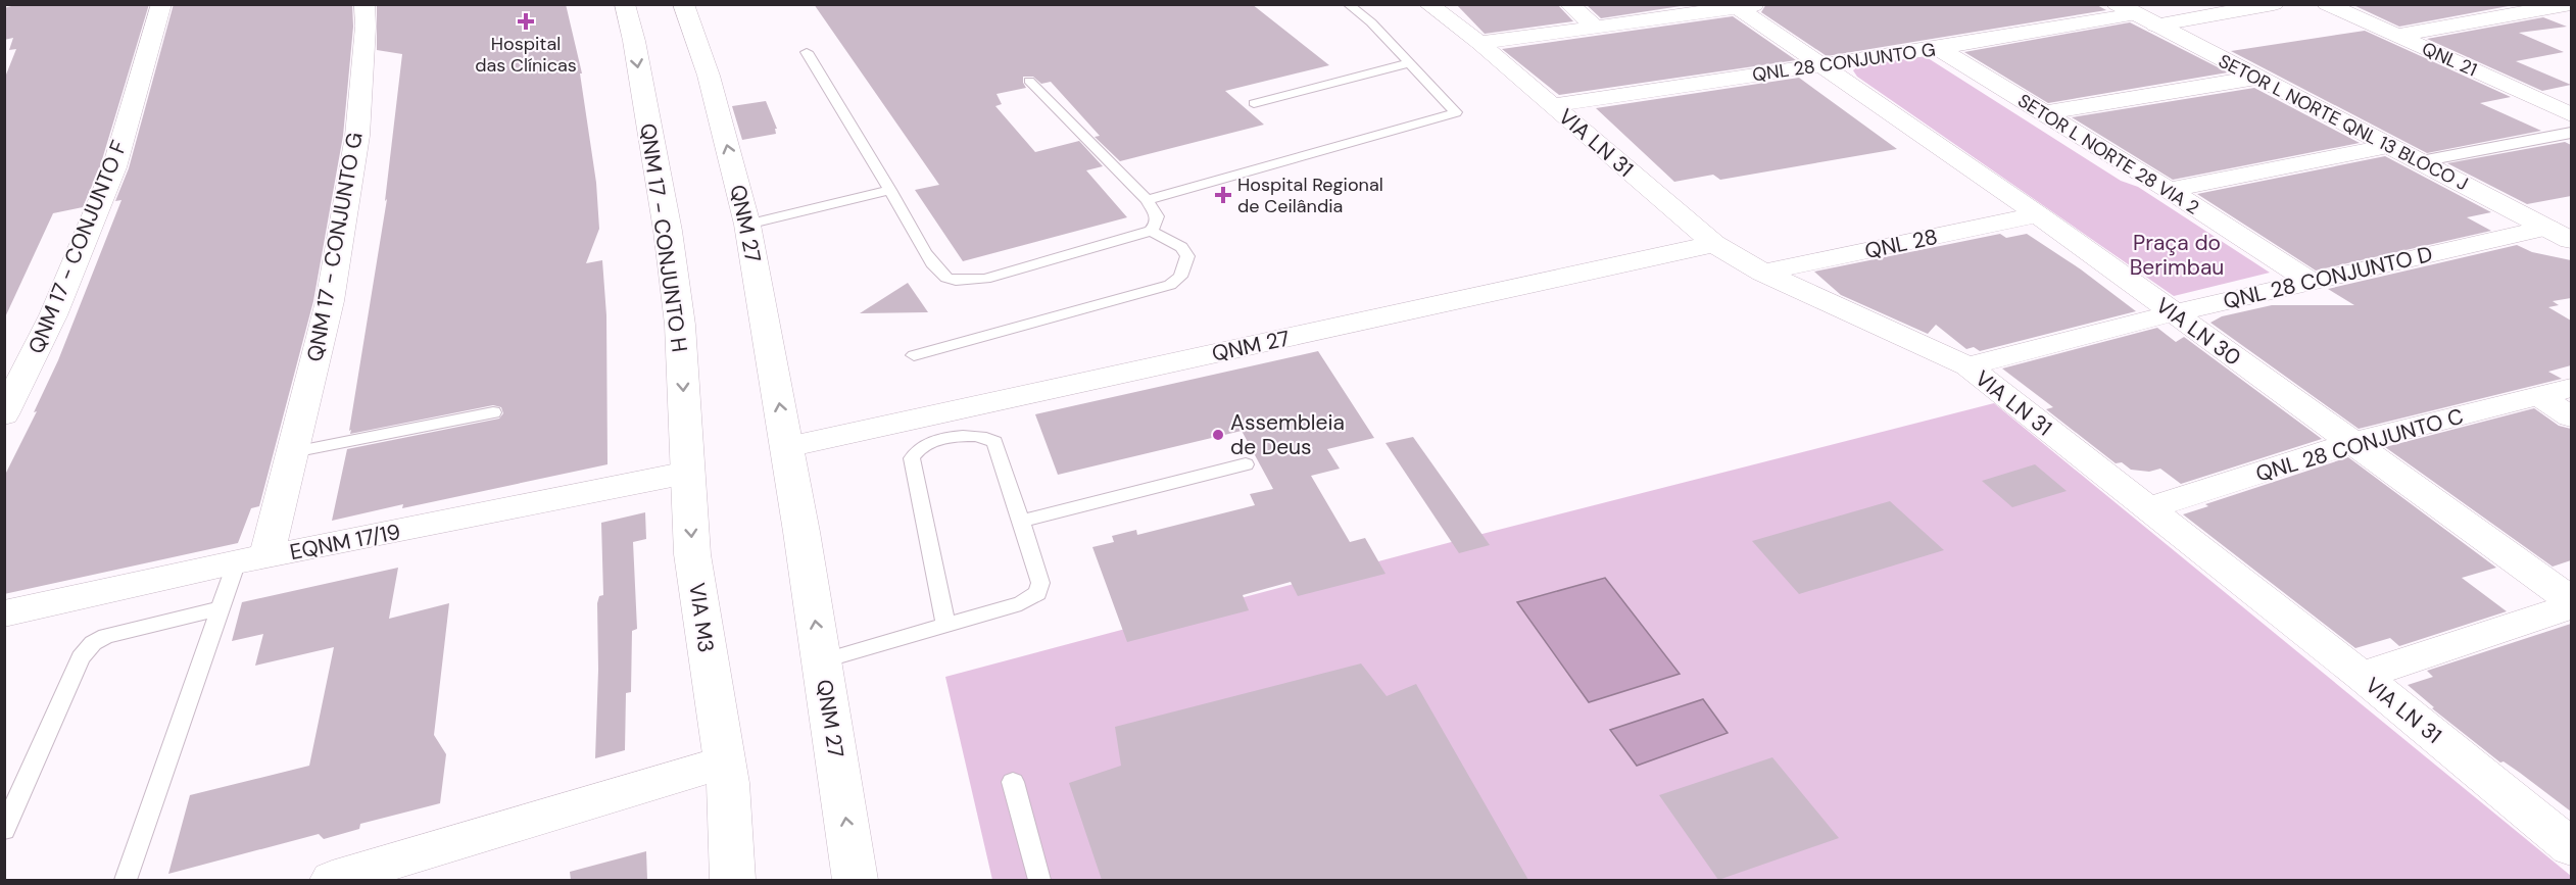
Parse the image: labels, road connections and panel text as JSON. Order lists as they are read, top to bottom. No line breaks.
{"streets":{"main road":["SETOR L NORTE QNL 13 BLOCO J","QNM 27","QNM 17 - CONJUNTO H","VIA M3"],"street":["QNL 21","QNL 28 CONJUNTO G","VIA LN 31","SETOR L NORTE 28 VIA 2","QNL 28","QNM 17 - CONJUNTO F","QNM 17 - CONJUNTO G","QNL 28 CONJUNTO D","VIA LN 30","QNL 28 CONJUNTO C","EQNM 17/19"]},"crossings":[["QNL 28 CONJUNTO G","SETOR L NORTE QNL 13 BLOCO J"],["QNL 28 CONJUNTO G","VIA LN 31"],["QNL 28 CONJUNTO G","SETOR L NORTE 28 VIA 2"],["QNL 28 CONJUNTO G","VIA LN 30"],["SETOR L NORTE QNL 13 BLOCO J","QNL 28 CONJUNTO D"],["VIA LN 31","QNM 27"],["VIA LN 31","QNL 28"],["VIA LN 31","QNL 28 CONJUNTO D"],["VIA LN 31","QNL 28 CONJUNTO C"],["SETOR L NORTE 28 VIA 2","QNL 28 CONJUNTO D"],["QNM 17 - CONJUNTO H","EQNM 17/19"],["QNM 17 - CONJUNTO H","VIA M3"],["QNL 28","VIA LN 30"],["QNM 17 - CONJUNTO G","EQNM 17/19"],["QNL 28 CONJUNTO D","VIA LN 30"],["VIA LN 30","QNL 28 CONJUNTO C"],["EQNM 17/19","VIA M3"]],"one_way":["QNM 27","QNM 17 - CONJUNTO H","VIA M3"],"parks":["Praça do Berimbau"],"places":{"health":["Hospital das Clínicas","Hospital Regional de Ceilândia"],"other":["Assembleia de Deus"]}}
